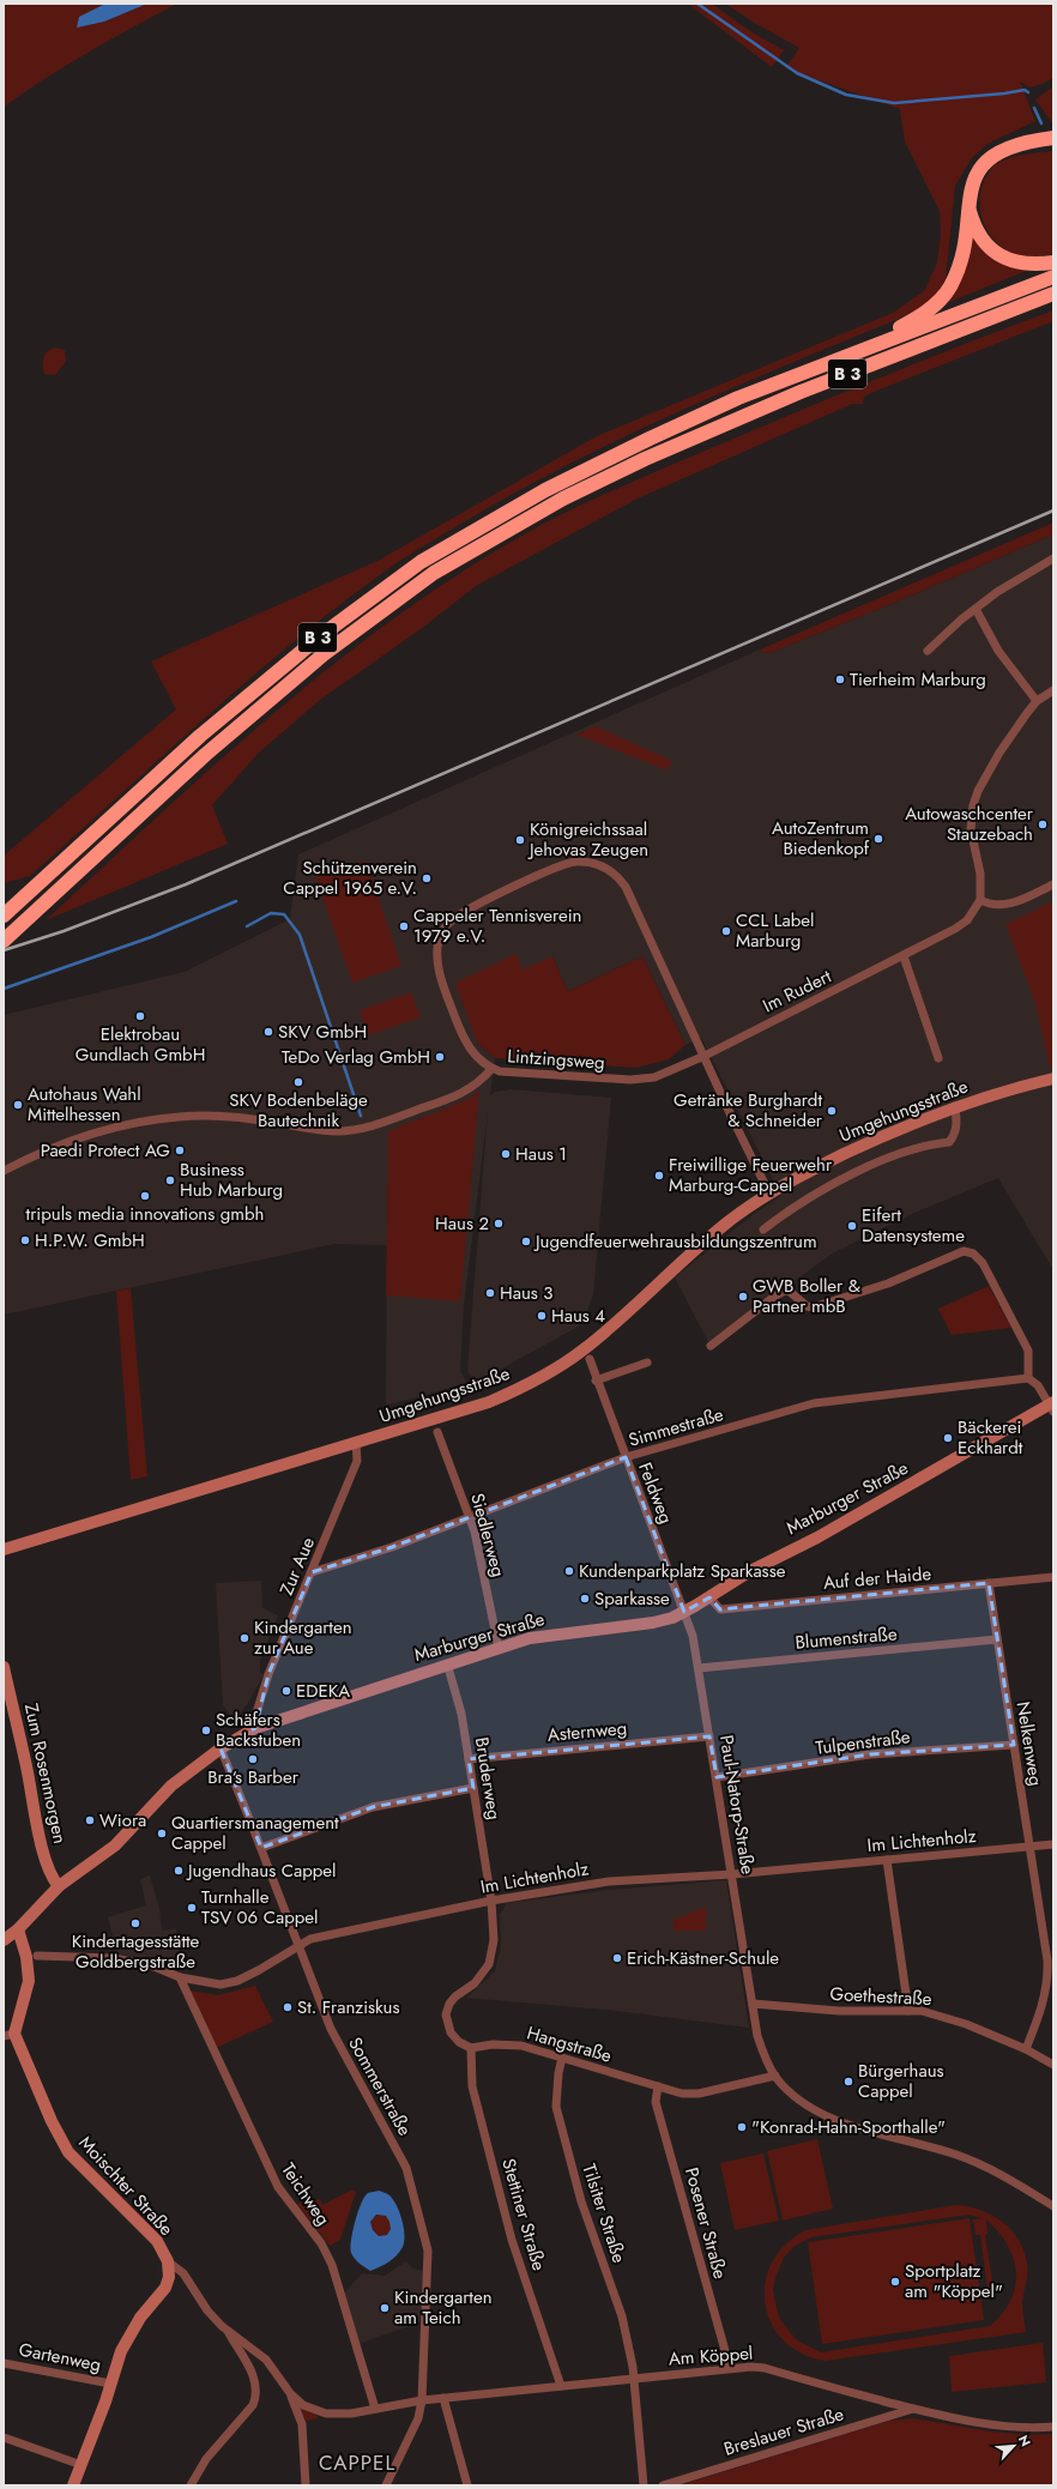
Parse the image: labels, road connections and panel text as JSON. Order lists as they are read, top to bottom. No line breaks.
{"streets":{"highway":["B 3"],"street":["Im Rudert","Lintzingsweg","Umgehungsstraße","Simmestraße","Feldweg","Marburger Straße","Siedlerweg","Zur Aue","Auf der Haide","Blumenstraße","Asternweg","Tulpenstraße","Nelkenweg","Zum Rosenmorgen","Bruderweg","Paul-Natorp-Straße","Im Lichtenholz","Goethestraße","Hangstraße","Sommerstraße","Moischter Straße","Teichweg","Tilsiter Straße","Stettiner Straße","Posener Straße","Am Köppel","Gartenweg","Breslauer Straße"]},"crossings":[["Im Rudert","Lintzingsweg"],["Lintzingsweg","Umgehungsstraße"],["Umgehungsstraße","Zur Aue"],["Simmestraße","Feldweg"],["Simmestraße","Siedlerweg"],["Simmestraße","Zur Aue"],["Feldweg","Marburger Straße"],["Feldweg","Paul-Natorp-Straße"],["Marburger Straße","Siedlerweg"],["Marburger Straße","Zur Aue"],["Marburger Straße","Auf der Haide"],["Marburger Straße","Zum Rosenmorgen"],["Marburger Straße","Bruderweg"],["Marburger Straße","Paul-Natorp-Straße"],["Marburger Straße","Sommerstraße"],["Marburger Straße","Moischter Straße"],["Auf der Haide","Nelkenweg"],["Blumenstraße","Nelkenweg"],["Blumenstraße","Paul-Natorp-Straße"],["Asternweg","Bruderweg"],["Asternweg","Paul-Natorp-Straße"],["Tulpenstraße","Nelkenweg"],["Tulpenstraße","Paul-Natorp-Straße"],["Nelkenweg","Im Lichtenholz"],["Nelkenweg","Goethestraße"],["Bruderweg","Im Lichtenholz"],["Paul-Natorp-Straße","Im Lichtenholz"],["Paul-Natorp-Straße","Goethestraße"],["Paul-Natorp-Straße","Hangstraße"],["Im Lichtenholz","Sommerstraße"],["Im Lichtenholz","Teichweg"],["Hangstraße","Tilsiter Straße"],["Hangstraße","Stettiner Straße"],["Hangstraße","Posener Straße"],["Sommerstraße","Am Köppel"],["Moischter Straße","Gartenweg"],["Teichweg","Am Köppel"],["Tilsiter Straße","Am Köppel"],["Stettiner Straße","Am Köppel"],["Posener Straße","Am Köppel"],["Am Köppel","Breslauer Straße"]],"districts":["CAPPEL"],"places":["Tierheim Marburg","Autowaschcenter Stauzebach","AutoZentrum Biedenkopf","Königreichssaal Jehovas Zeugen","Schützenverein Cappel 1965 e.V.","Cappeler Tennisverein 1979 e.V.","CCL Label Marburg","Elektrobau Gundlach GmbH","SKV GmbH","TeDo Verlag GmbH","SKV Bodenbeläge Bautechnik","Autohaus Wahl Mittelhessen","Getränke Burghardt & Schneider","Paedi Protect AG","Haus 1","Freiwillige Feuerwehr Marburg-Cappel","Business Hub Marburg","tripuls media innovations gmbh","Haus 2","Eifert Datensysteme","H.P.W. GmbH","Jugendfeuerwehrausbildungszentrum","Haus 3","GWB Boller & Partner mbB","Haus 4","Bäckerei Eckhardt","Kundenparkplatz Sparkasse","Sparkasse","Kindergarten zur Aue","EDEKA","Schäfers Backstuben","Bra‘s Barber","Wiora","Quartiersmanagement Cappel","Jugendhaus Cappel","Turnhalle TSV 06 Cappel","Kindertagesstätte Goldbergstraße","Erich-Kästner-Schule","St. Franziskus","Bürgerhaus Cappel","\"Konrad-Hahn-Sporthalle\"","Sportplatz am \"Köppel\"","Kindergarten am Teich"],"north":"top right"}
